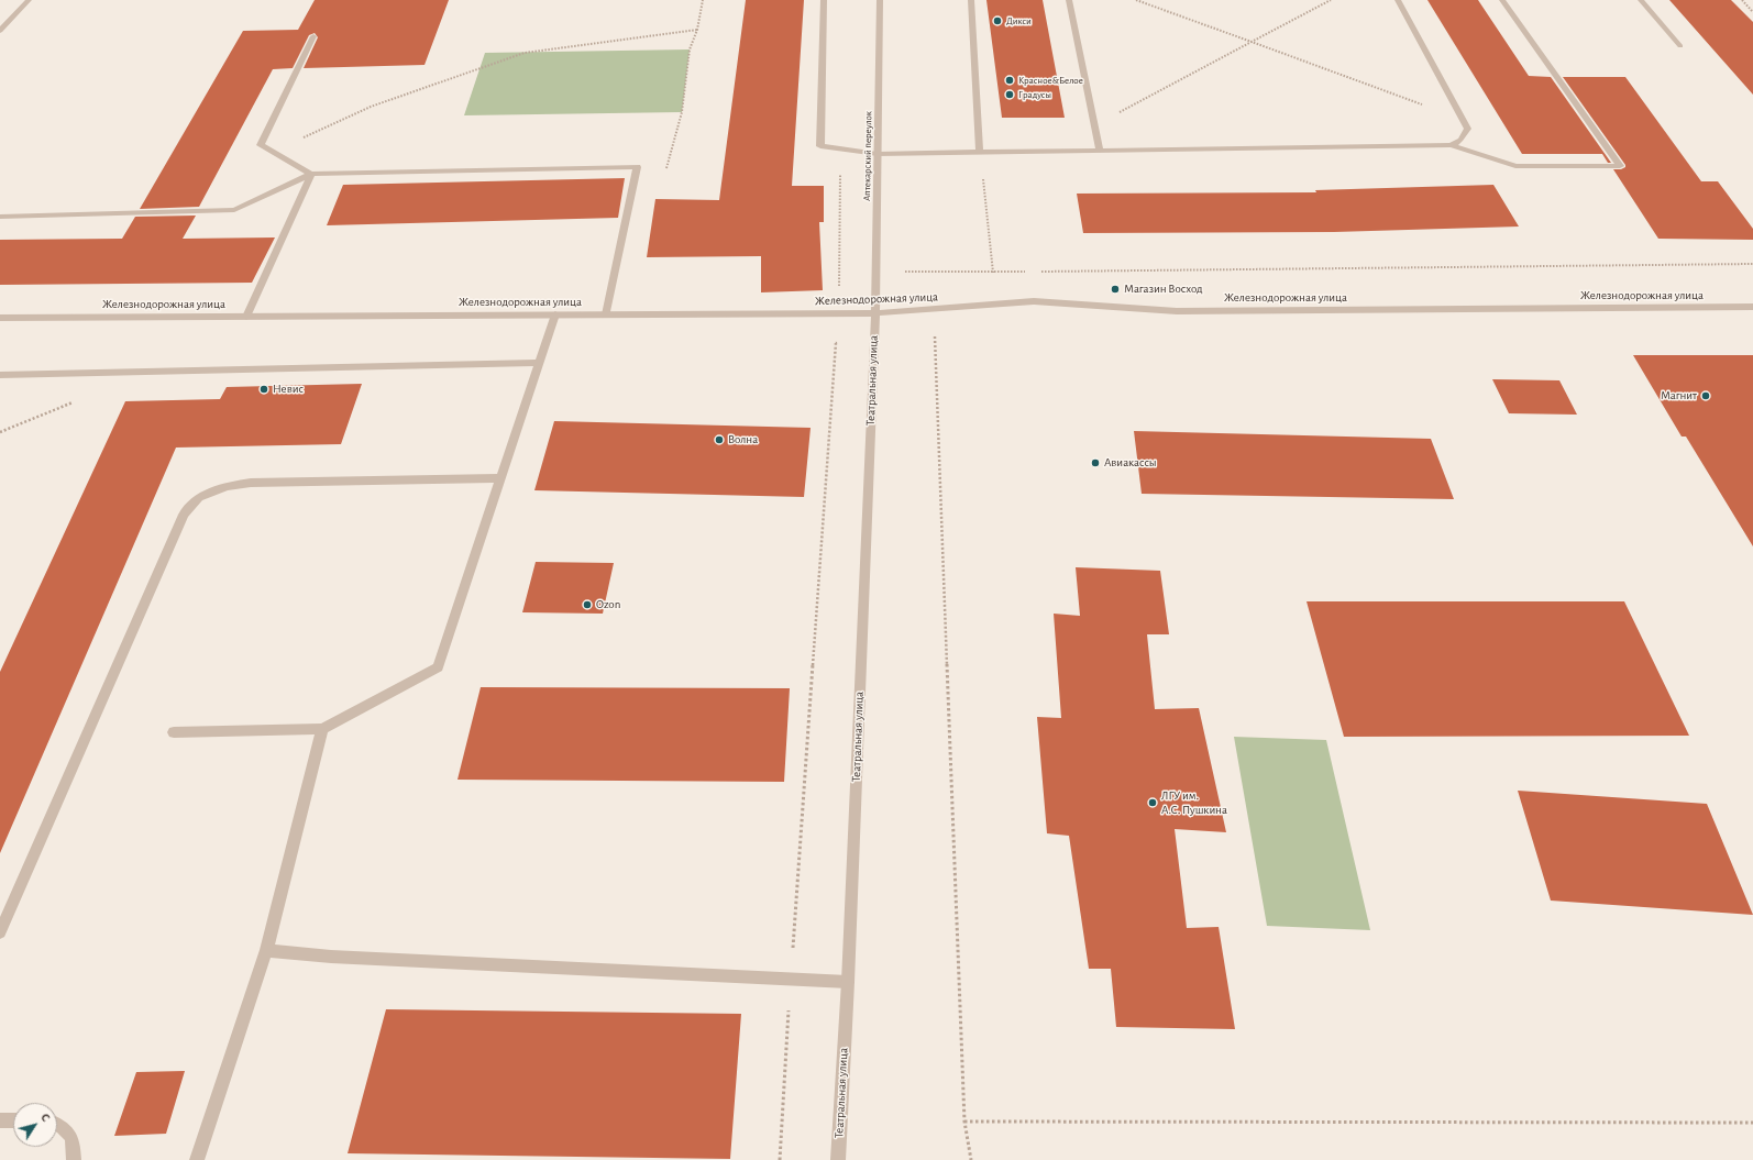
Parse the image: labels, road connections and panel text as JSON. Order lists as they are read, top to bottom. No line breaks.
{"streets":{"street":["Аптекарский переулок","Железнодорожная улица","Театральная улица"]},"crossings":[["Аптекарский переулок","Железнодорожная улица"],["Аптекарский переулок","Театральная улица"],["Железнодорожная улица","Театральная улица"]],"places":["Дикси","Красное&Белое","Градусы","Магазин Восход","Невис","Магнит","Волна","Авиакассы","Ozon","ЛГУ им. А.С. Пушкина"],"north":"top right"}
